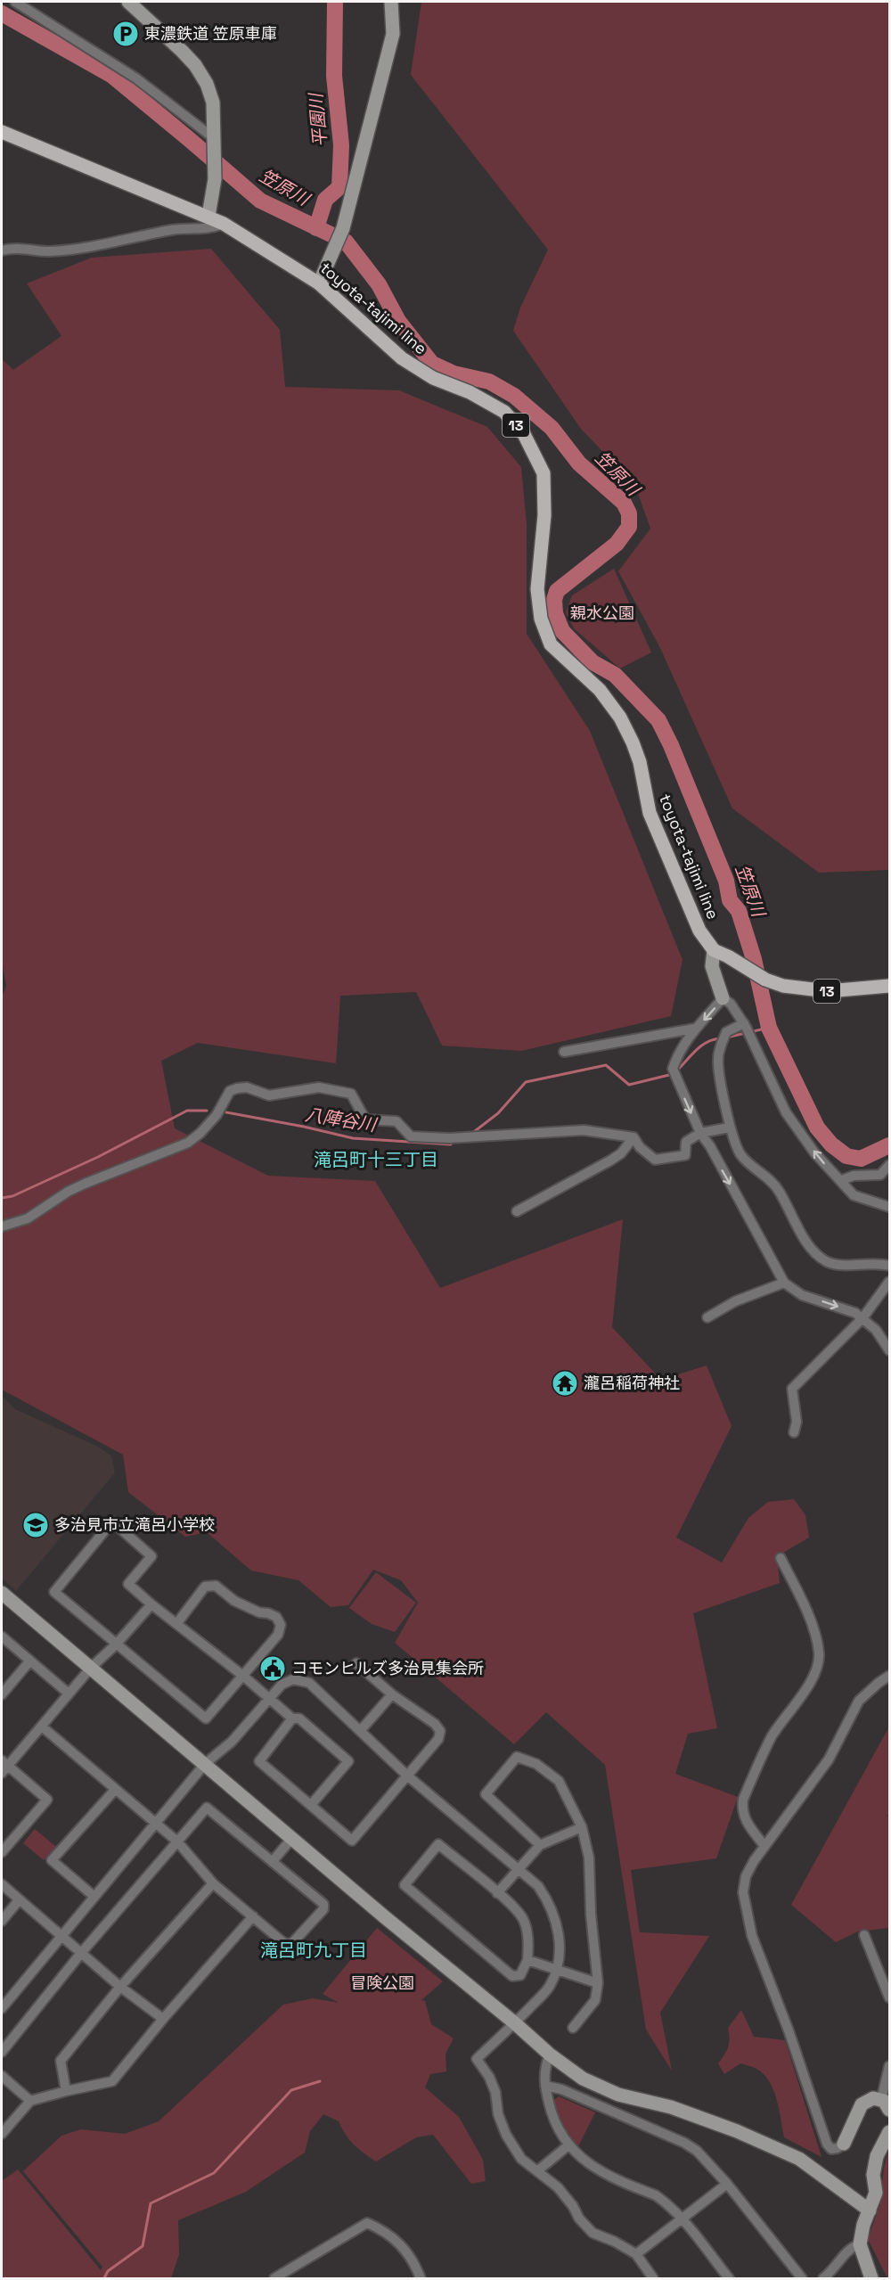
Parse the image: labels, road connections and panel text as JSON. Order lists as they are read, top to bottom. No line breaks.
{"streets":{"main road":["toyota-tajimi line","13"]},"crossings":[["toyota-tajimi line","13"]],"districts":["滝呂町十三丁目","滝呂町九丁目"],"water":["平園川","笠原川","八陣谷川"],"parks":["親水公園","冒険公園"],"places":{"parking":["東濃鉄道 笠原車庫"],"temple":["瀧呂稲荷神社"],"school or university":["多治見市立滝呂小学校"],"public building":["コモンヒルズ多治見集会所"]}}
